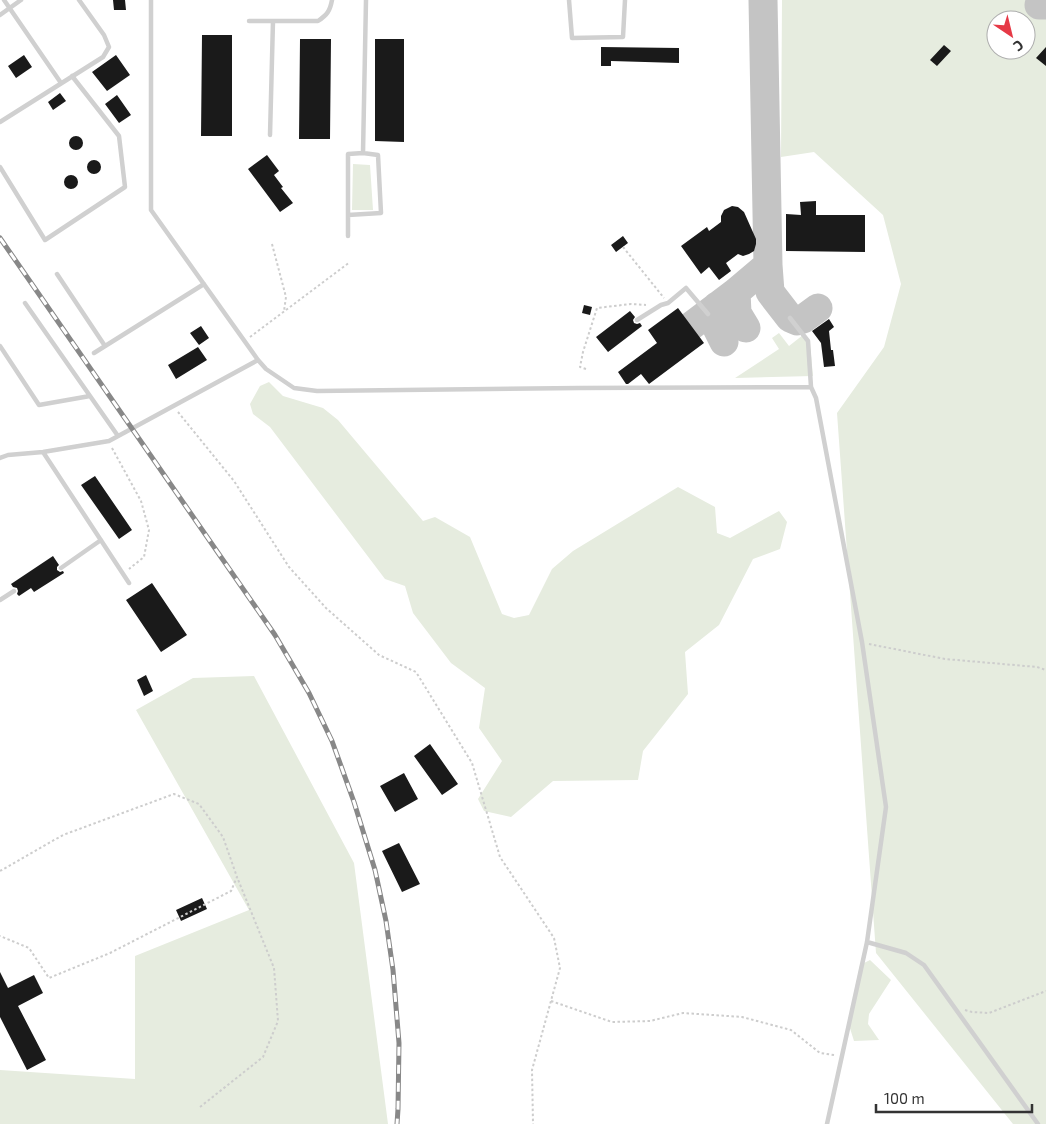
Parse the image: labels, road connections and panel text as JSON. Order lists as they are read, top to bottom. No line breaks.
{"scale_bar":"100 m","north":"bottom right"}
